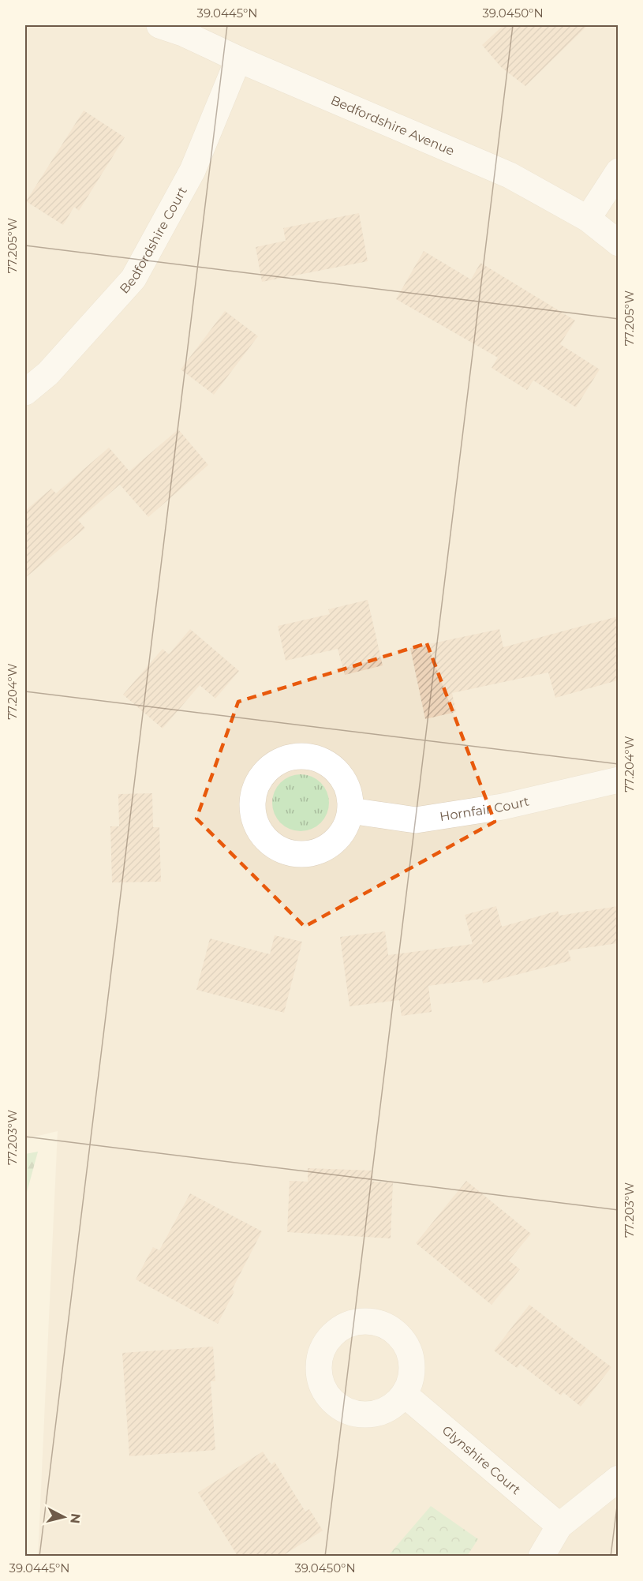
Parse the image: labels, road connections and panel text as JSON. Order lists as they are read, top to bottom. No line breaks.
{"streets":{"street":["Bedfordshire Avenue","Bedfordshire Court","Hornfair Court","Glynshire Court"]},"crossings":[["Bedfordshire Avenue","Bedfordshire Court"]],"north":"right","coordinates":["39.0445°N","39.0450°N","77.205°W","77.204°W","77.203°W"]}
